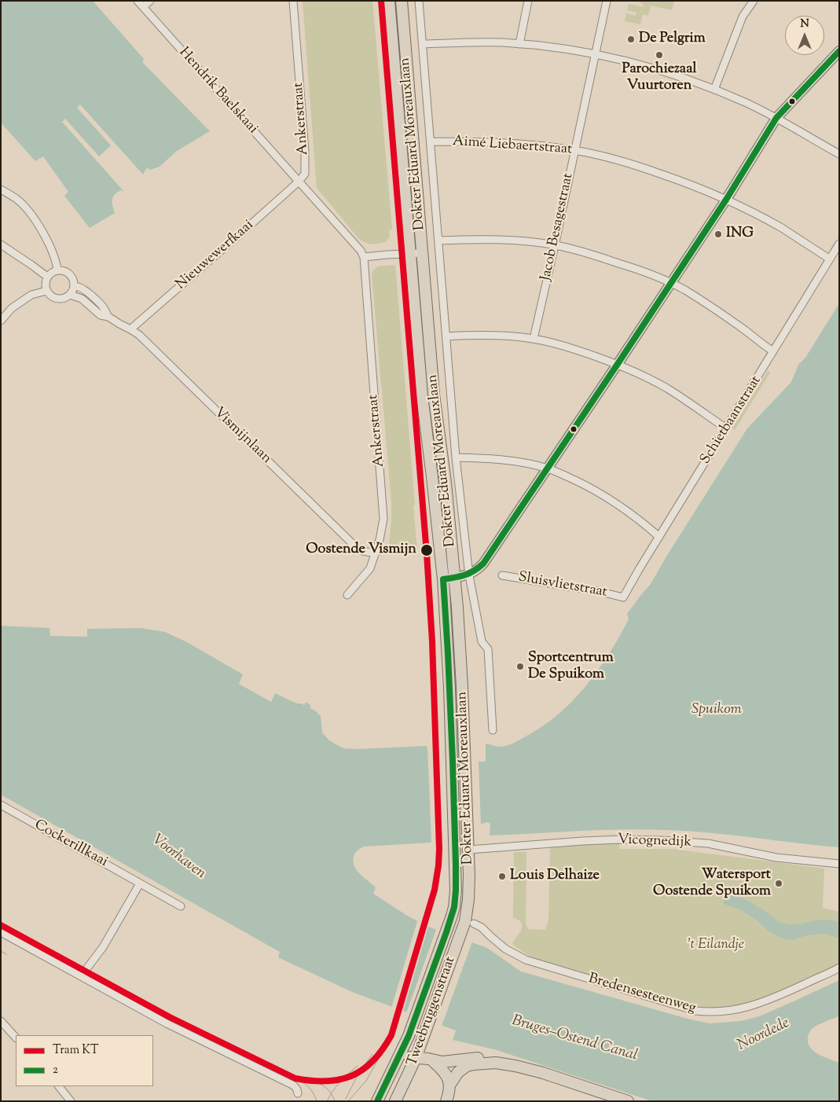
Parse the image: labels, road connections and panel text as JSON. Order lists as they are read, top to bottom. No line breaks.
{"streets":{"main road":["Dokter Eduard Moreauxlaan","Tweebruggenstraat"],"street":["Hendrik Baelskaai","Ankerstraat","Aimé Liebaertstraat","Jacob Besagestraat","Nieuwewerfkaai","Schietbaanstraat","Vismijnlaan","Sluisvlietstraat","Vicognedijk","Cockerillkaai","Bredensesteenweg"]},"crossings":[["Hendrik Baelskaai","Ankerstraat"],["Hendrik Baelskaai","Nieuwewerfkaai"],["Ankerstraat","Nieuwewerfkaai"],["Ankerstraat","Vismijnlaan"],["Dokter Eduard Moreauxlaan","Aimé Liebaertstraat"],["Dokter Eduard Moreauxlaan","Vicognedijk"],["Dokter Eduard Moreauxlaan","Bredensesteenweg"],["Dokter Eduard Moreauxlaan","Tweebruggenstraat"],["Aimé Liebaertstraat","Jacob Besagestraat"],["Aimé Liebaertstraat","Schietbaanstraat"],["Nieuwewerfkaai","Vismijnlaan"],["Schietbaanstraat","Sluisvlietstraat"],["Bredensesteenweg","Tweebruggenstraat"]],"water":["Spuikom","Voorhaven","Noordede","Bruges–Ostend Canal"],"parks":["'t Eilandje"],"places":["De Pelgrim","Parochiezaal Vuurtoren","ING","Oostende Vismijn","Sportcentrum De Spuikom","Louis Delhaize","Watersport Oostende Spuikom"],"lines":["tram line KT","transit line 2"],"legend":["Tram KT","2"],"north":"top"}
